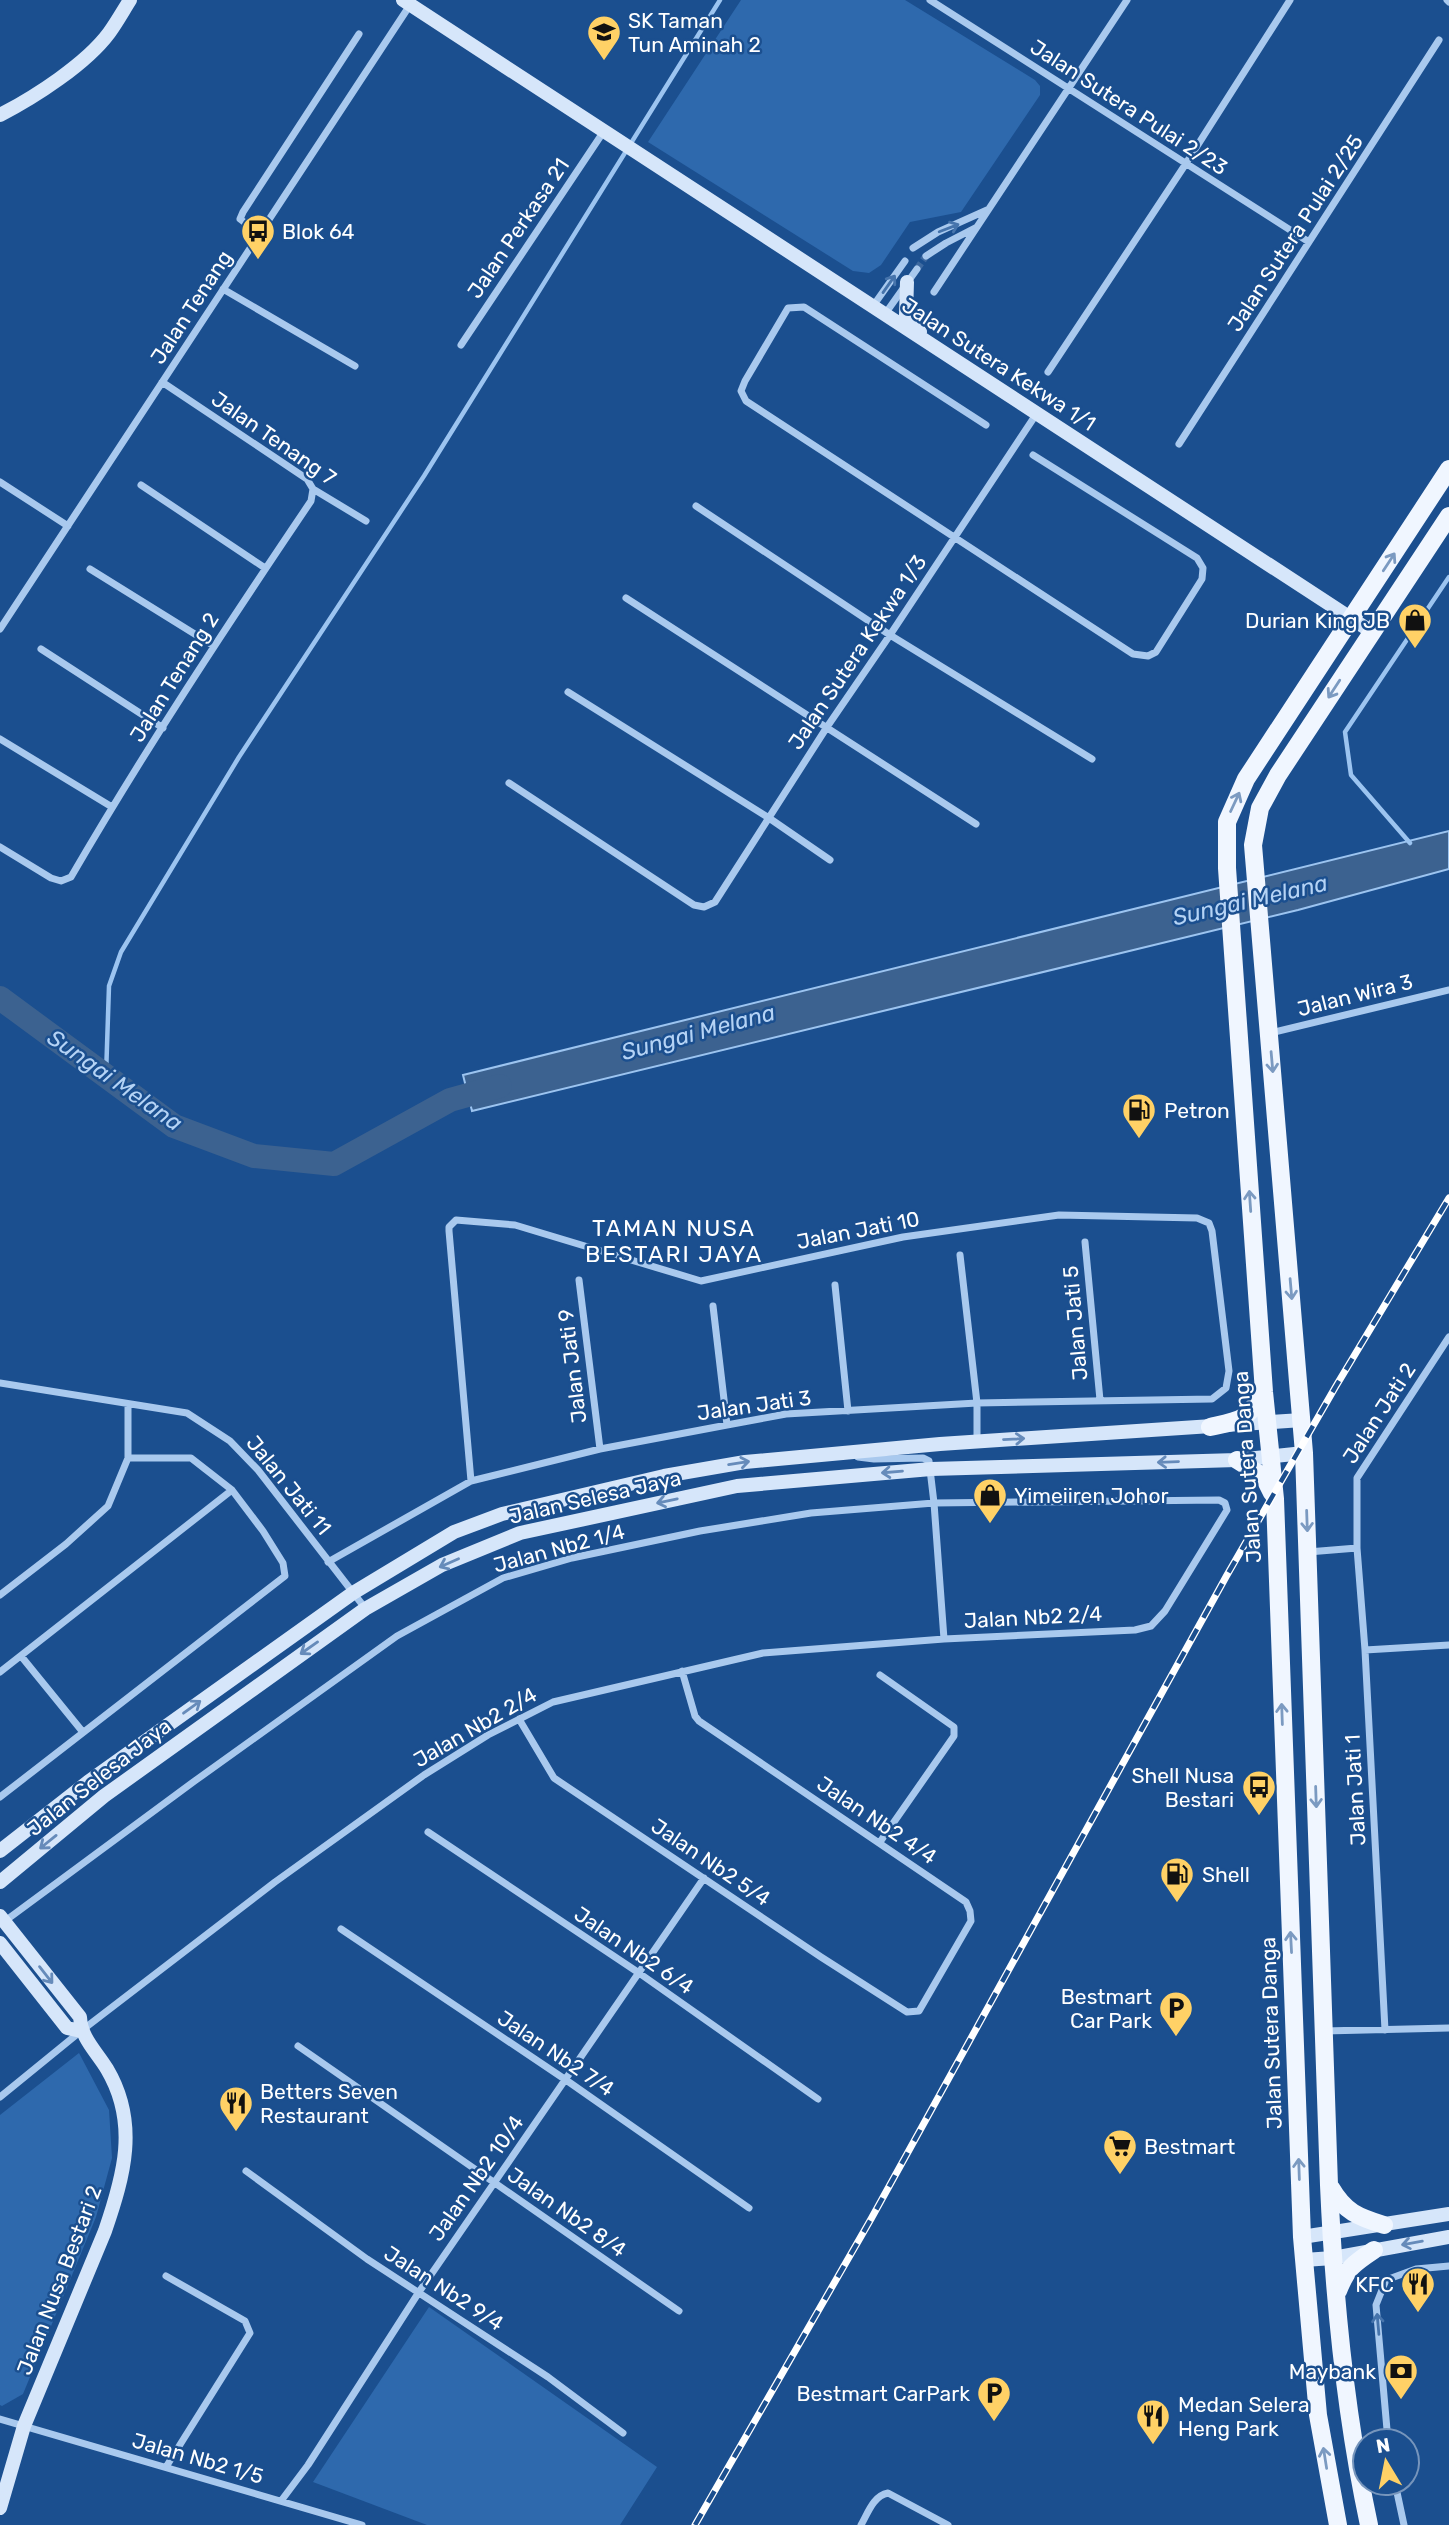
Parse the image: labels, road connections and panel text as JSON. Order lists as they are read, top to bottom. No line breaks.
{"streets":{"main road":["Jalan Sutera Kekwa 1/1","Jalan Sutera Danga","Jalan Selesa Jaya","Jalan Nusa Bestari 2"],"street":["Jalan Sutera Pulai 2/23","Jalan Perkasa 21","Jalan Sutera Pulai 2/25","Jalan Tenang","Jalan Tenang 7","Jalan Sutera Kekwa 1/3","Jalan Tenang 2","Jalan Wira 3","Jalan Jati 10","Jalan Jati 5","Jalan Jati 9","Jalan Jati 3","Jalan Jati 2","Jalan Jati 11","Jalan Nb2 1/4","Jalan Nb2 2/4","Jalan Jati 1","Jalan Nb2 4/4","Jalan Nb2 5/4","Jalan Nb2 6/4","Jalan Nb2 7/4","Jalan Nb2 10/4","Jalan Nb2 8/4","Jalan Nb2 9/4","Jalan Nb2 1/5"]},"crossings":[["Jalan Sutera Pulai 2/23","Jalan Sutera Pulai 2/25"],["Jalan Perkasa 21","Jalan Sutera Kekwa 1/1"],["Jalan Tenang","Jalan Sutera Kekwa 1/1"],["Jalan Tenang","Jalan Tenang 7"],["Jalan Sutera Kekwa 1/1","Jalan Sutera Kekwa 1/3"],["Jalan Sutera Kekwa 1/1","Jalan Sutera Danga"],["Jalan Tenang 7","Jalan Tenang 2"],["Jalan Jati 10","Jalan Jati 3"],["Jalan Jati 5","Jalan Jati 3"],["Jalan Jati 9","Jalan Jati 3"],["Jalan Jati 3","Jalan Jati 11"],["Jalan Jati 2","Jalan Jati 1"],["Jalan Sutera Danga","Jalan Selesa Jaya"],["Jalan Jati 11","Jalan Selesa Jaya"],["Jalan Nb2 1/4","Jalan Nb2 2/4"],["Jalan Nb2 1/4","Jalan Nusa Bestari 2"],["Jalan Nb2 2/4","Jalan Nb2 4/4"],["Jalan Nb2 2/4","Jalan Nb2 5/4"],["Jalan Nb2 2/4","Jalan Nusa Bestari 2"],["Jalan Nb2 4/4","Jalan Nb2 5/4"],["Jalan Nb2 5/4","Jalan Nb2 10/4"],["Jalan Nb2 6/4","Jalan Nb2 10/4"],["Jalan Nb2 7/4","Jalan Nb2 10/4"],["Jalan Nb2 10/4","Jalan Nb2 8/4"],["Jalan Nb2 10/4","Jalan Nb2 9/4"],["Jalan Nb2 10/4","Jalan Nb2 1/5"],["Jalan Nusa Bestari 2","Jalan Nb2 1/5"]],"districts":["TAMAN NUSA BESTARI JAYA"],"water":["Sungai Melana"],"places":{"school or university":["SK Taman Tun Aminah 2"],"bus stop":["Blok 64","Shell Nusa Bestari"],"shop":["Durian King JB","Yimeiiren Johor"],"fuel station":["Petron","Shell"],"parking":["Bestmart Car Park","Bestmart CarPark"],"restaurant":["Betters Seven Restaurant","KFC","Medan Selera Heng Park"],"supermarket":["Bestmart"],"bank":["Maybank"]},"north":"top"}
